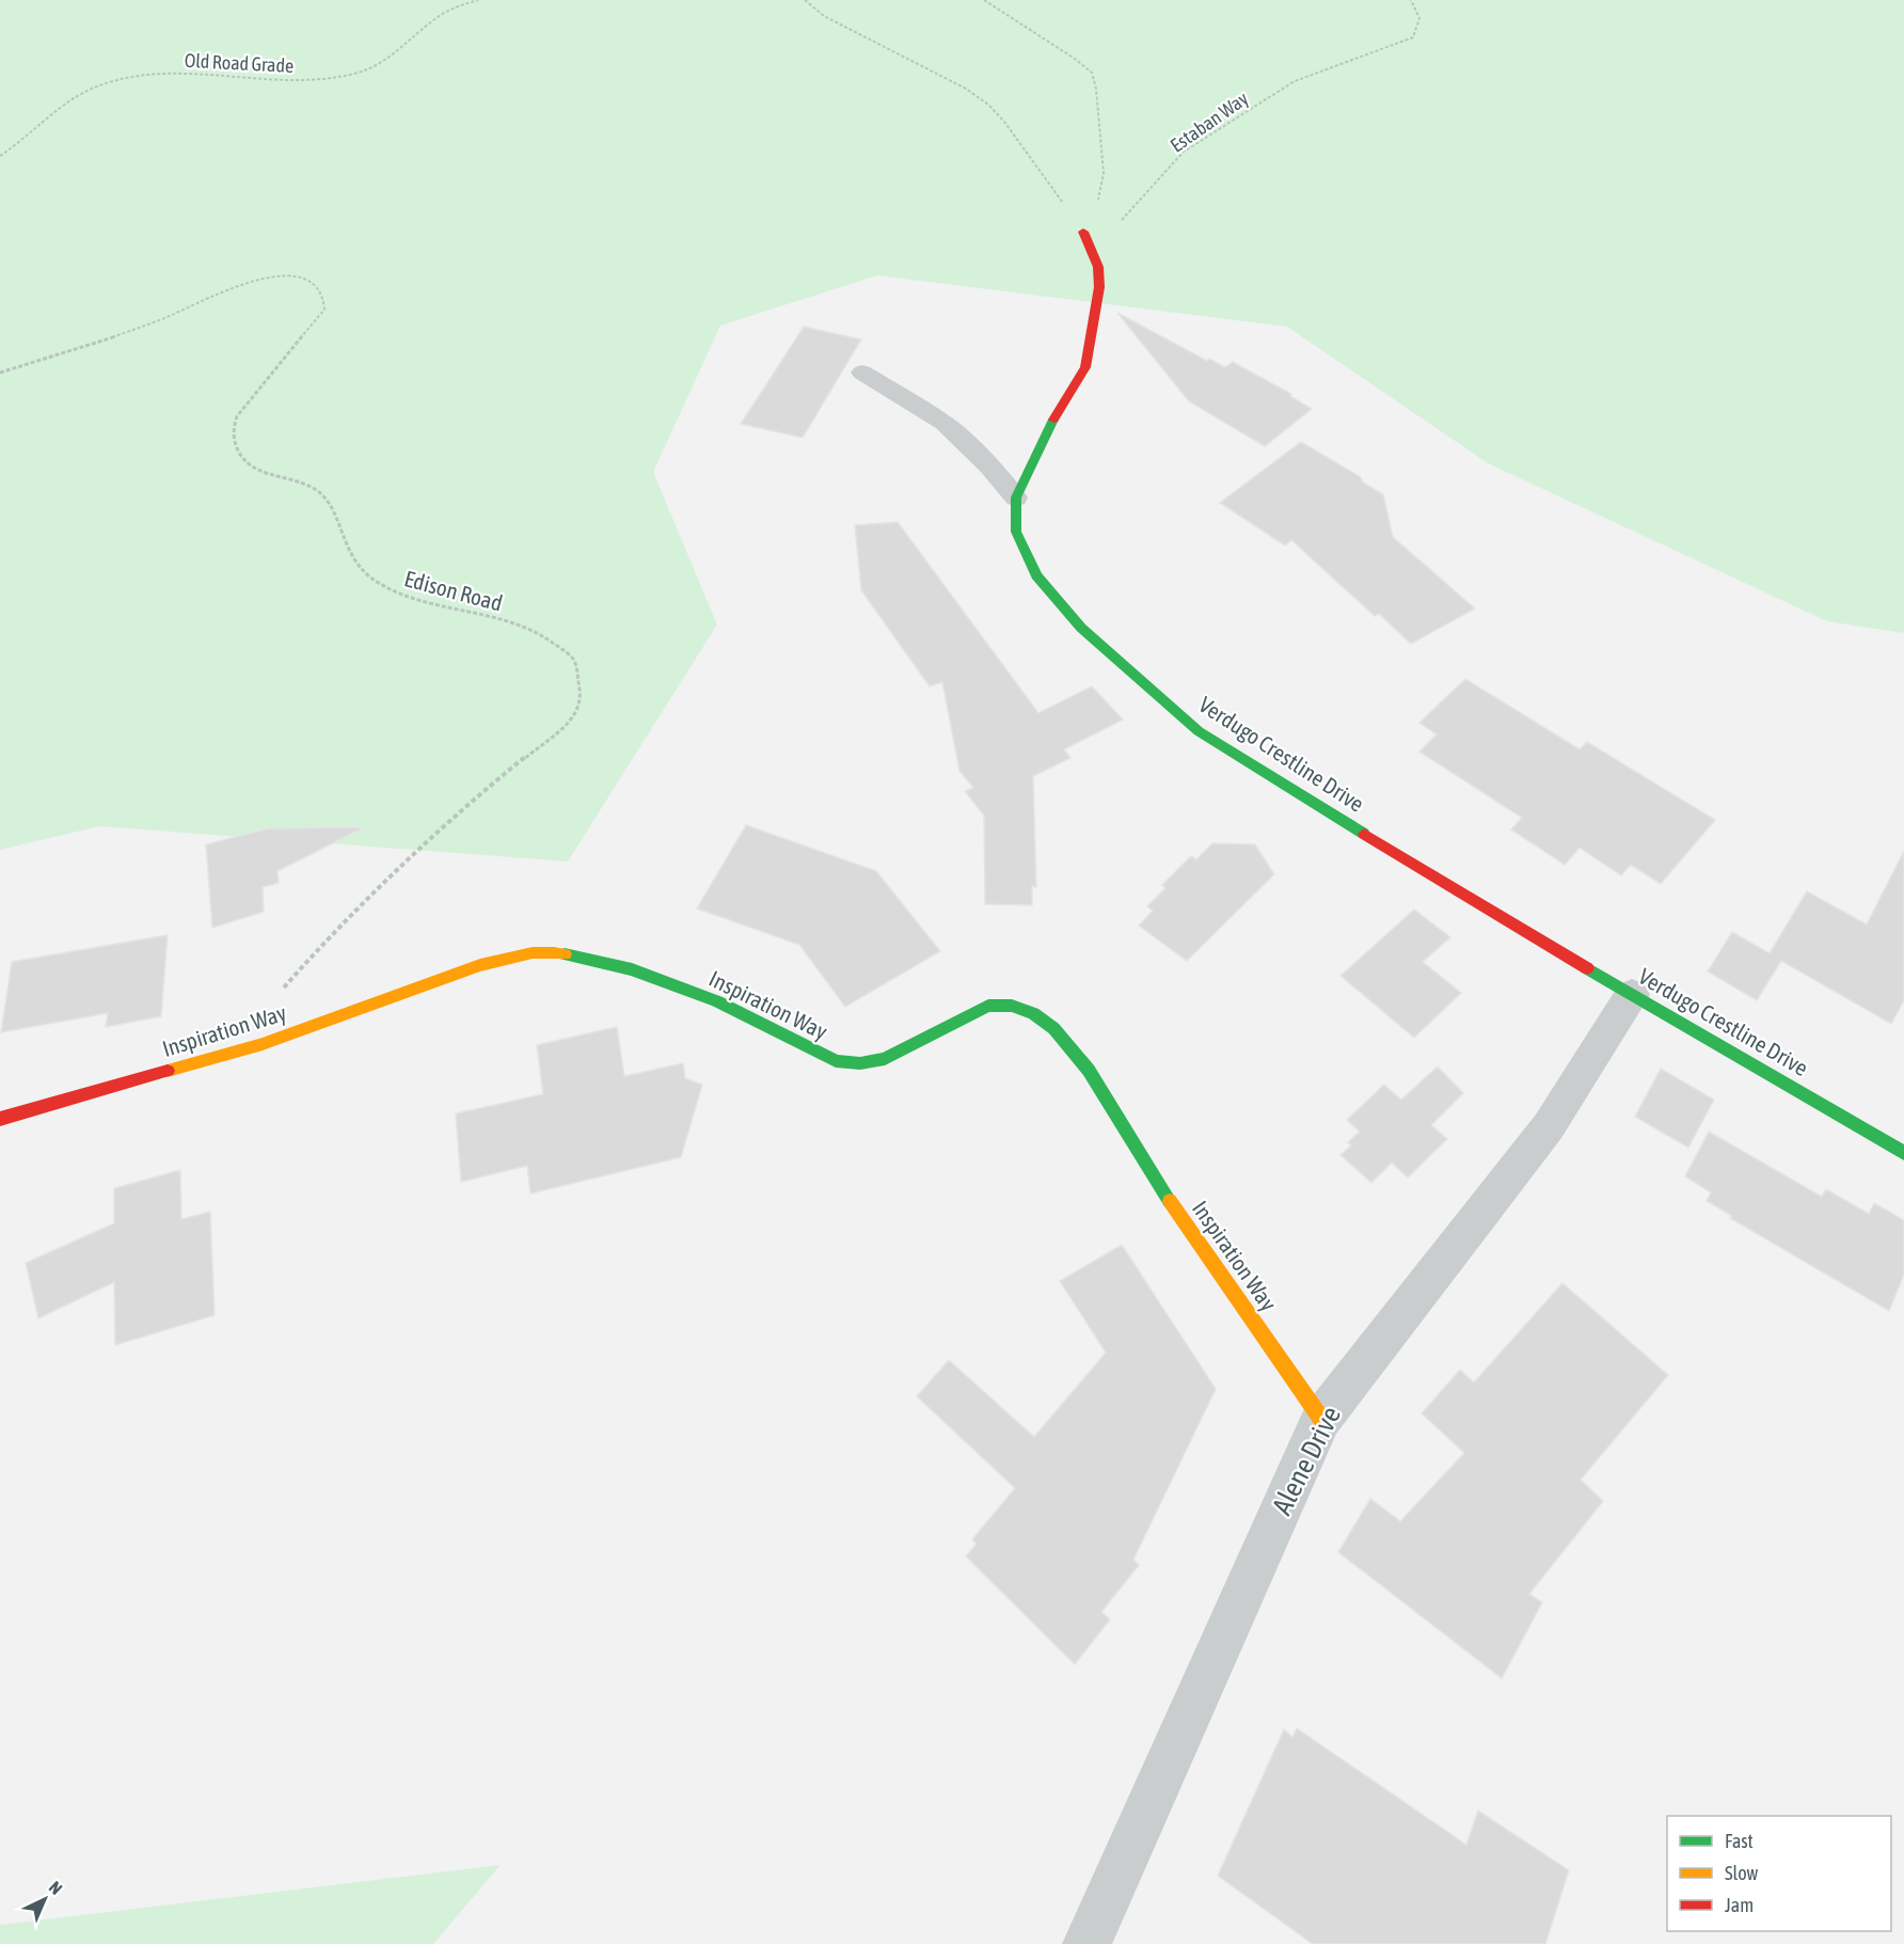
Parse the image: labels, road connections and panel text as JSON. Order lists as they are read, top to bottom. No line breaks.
{"streets":{"street":["Verdugo Crestline Drive","Inspiration Way","Alene Drive"],"path":["Old Road Grade","Estaban Way","Edison Road"]},"crossings":[["Estaban Way","Verdugo Crestline Drive"],["Verdugo Crestline Drive","Alene Drive"],["Inspiration Way","Alene Drive"]],"legend":["Fast","Slow","Jam"],"north":"top right"}
